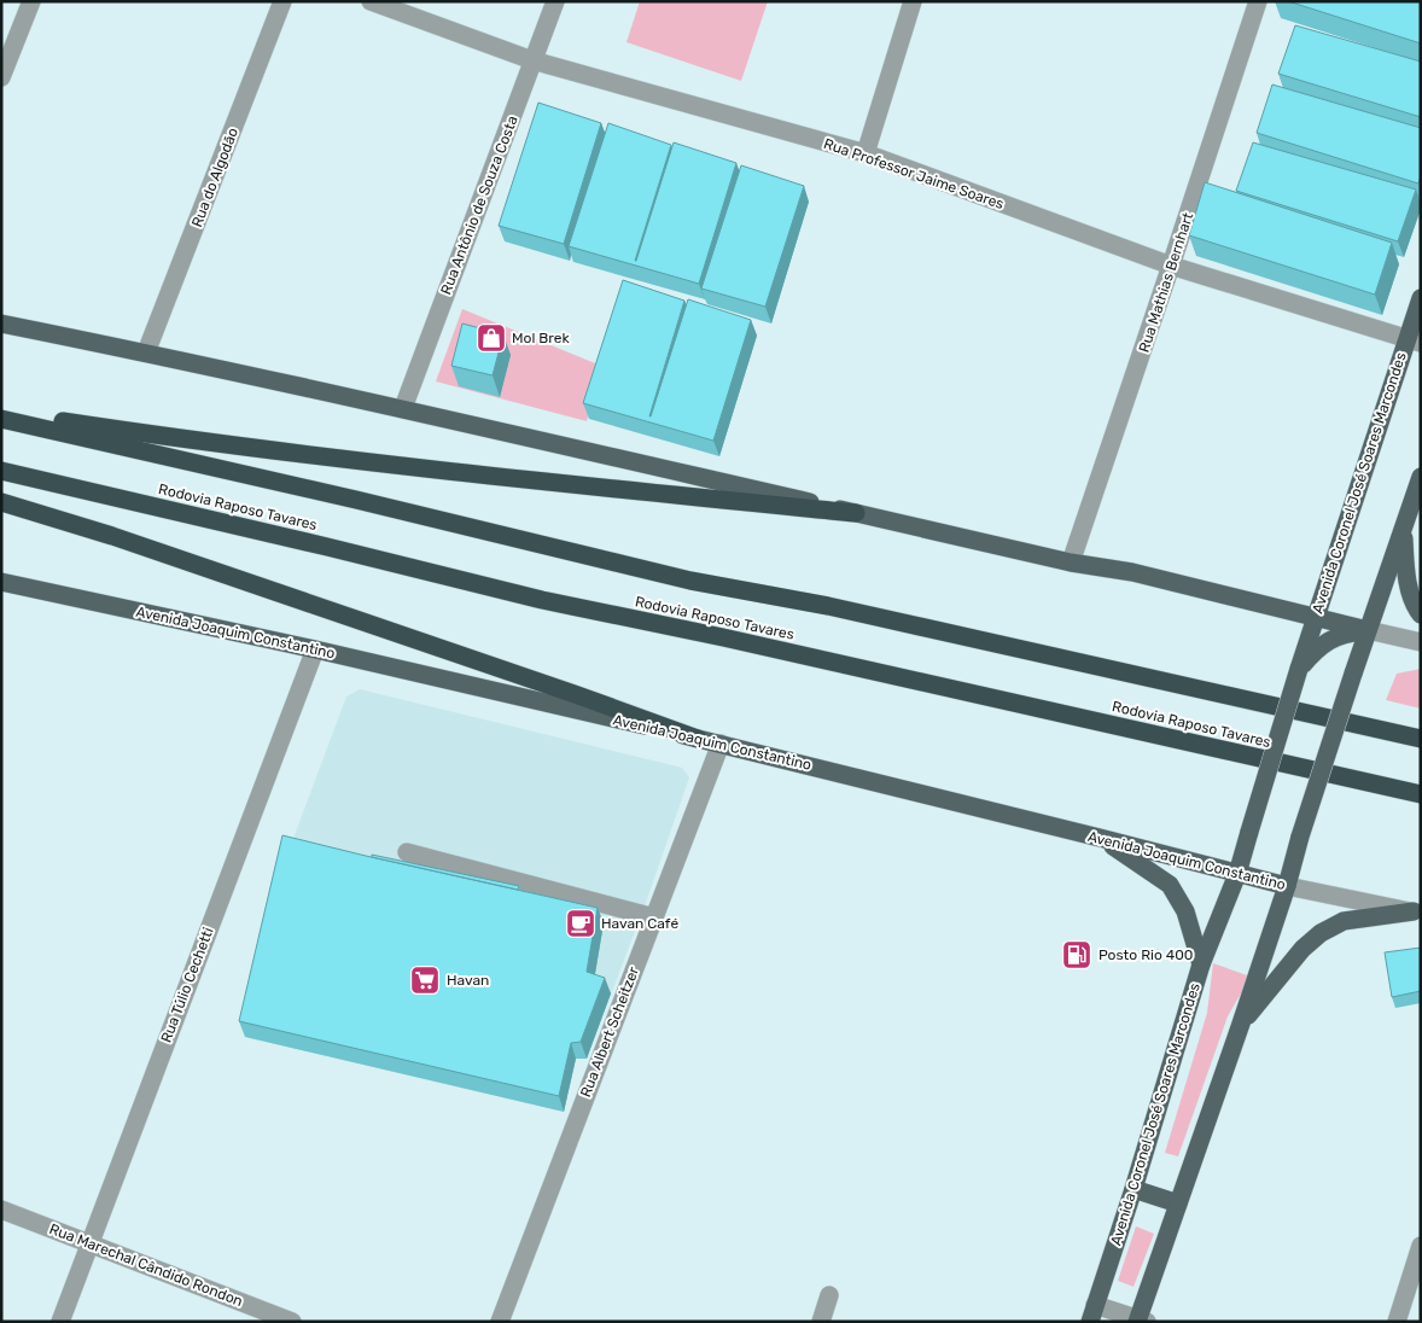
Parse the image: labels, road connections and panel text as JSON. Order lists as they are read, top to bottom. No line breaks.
{"streets":{"highway":["Rodovia Raposo Tavares"],"main road":["Avenida Coronel José Soares Marcondes","Avenida Joaquim Constantino"],"street":["Rua Professor Jaime Soares","Rua do Algodão","Rua Antônio de Souza Costa","Rua Mathias Bernhart","Rua Túlio Cechetti","Rua Albert Scheitzer","Rua Marechal Cândido Rondon"]},"crossings":[["Rua Professor Jaime Soares","Rua Antônio de Souza Costa"],["Rua Professor Jaime Soares","Rua Mathias Bernhart"],["Rua Professor Jaime Soares","Avenida Coronel José Soares Marcondes"],["Avenida Coronel José Soares Marcondes","Avenida Joaquim Constantino"],["Avenida Joaquim Constantino","Rua Túlio Cechetti"],["Avenida Joaquim Constantino","Rua Albert Scheitzer"],["Rua Túlio Cechetti","Rua Marechal Cândido Rondon"]],"places":{"shop":["Mol Brek"],"cafe":["Havan Café"],"fuel station":["Posto Rio 400"],"supermarket":["Havan"]}}
